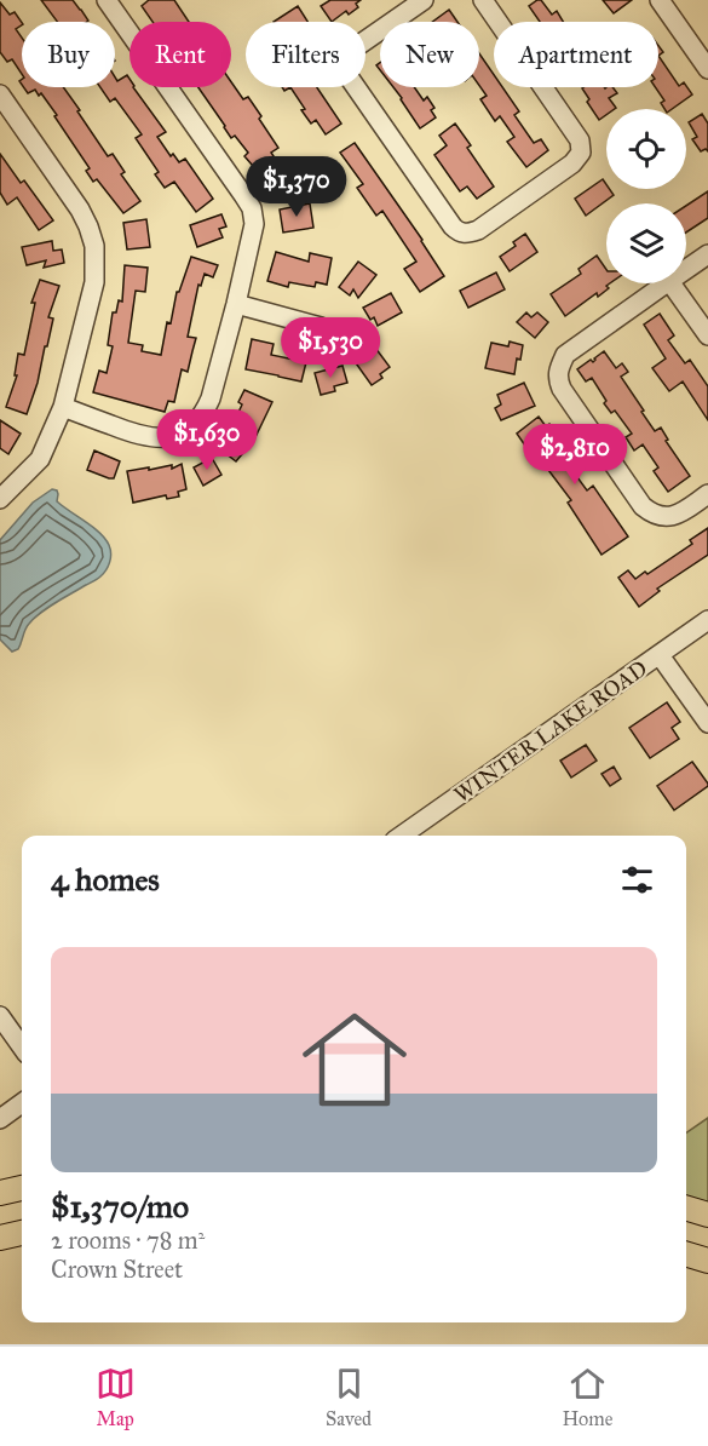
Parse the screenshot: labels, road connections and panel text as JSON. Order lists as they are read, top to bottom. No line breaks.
{"streets":{"street":["WINTER LAKE ROAD"]},"page":{"chip":["Buy","Rent","Filters","New","Apartment"],"price":["$1,370","$1,530","$1,630","$2,810"],"heading":"4 homes","list":[{"name":"$1,370/mo","note":"2 rooms · 78 m² · Crown Street"}],"tabs":["Map","Saved","Home"]}}
